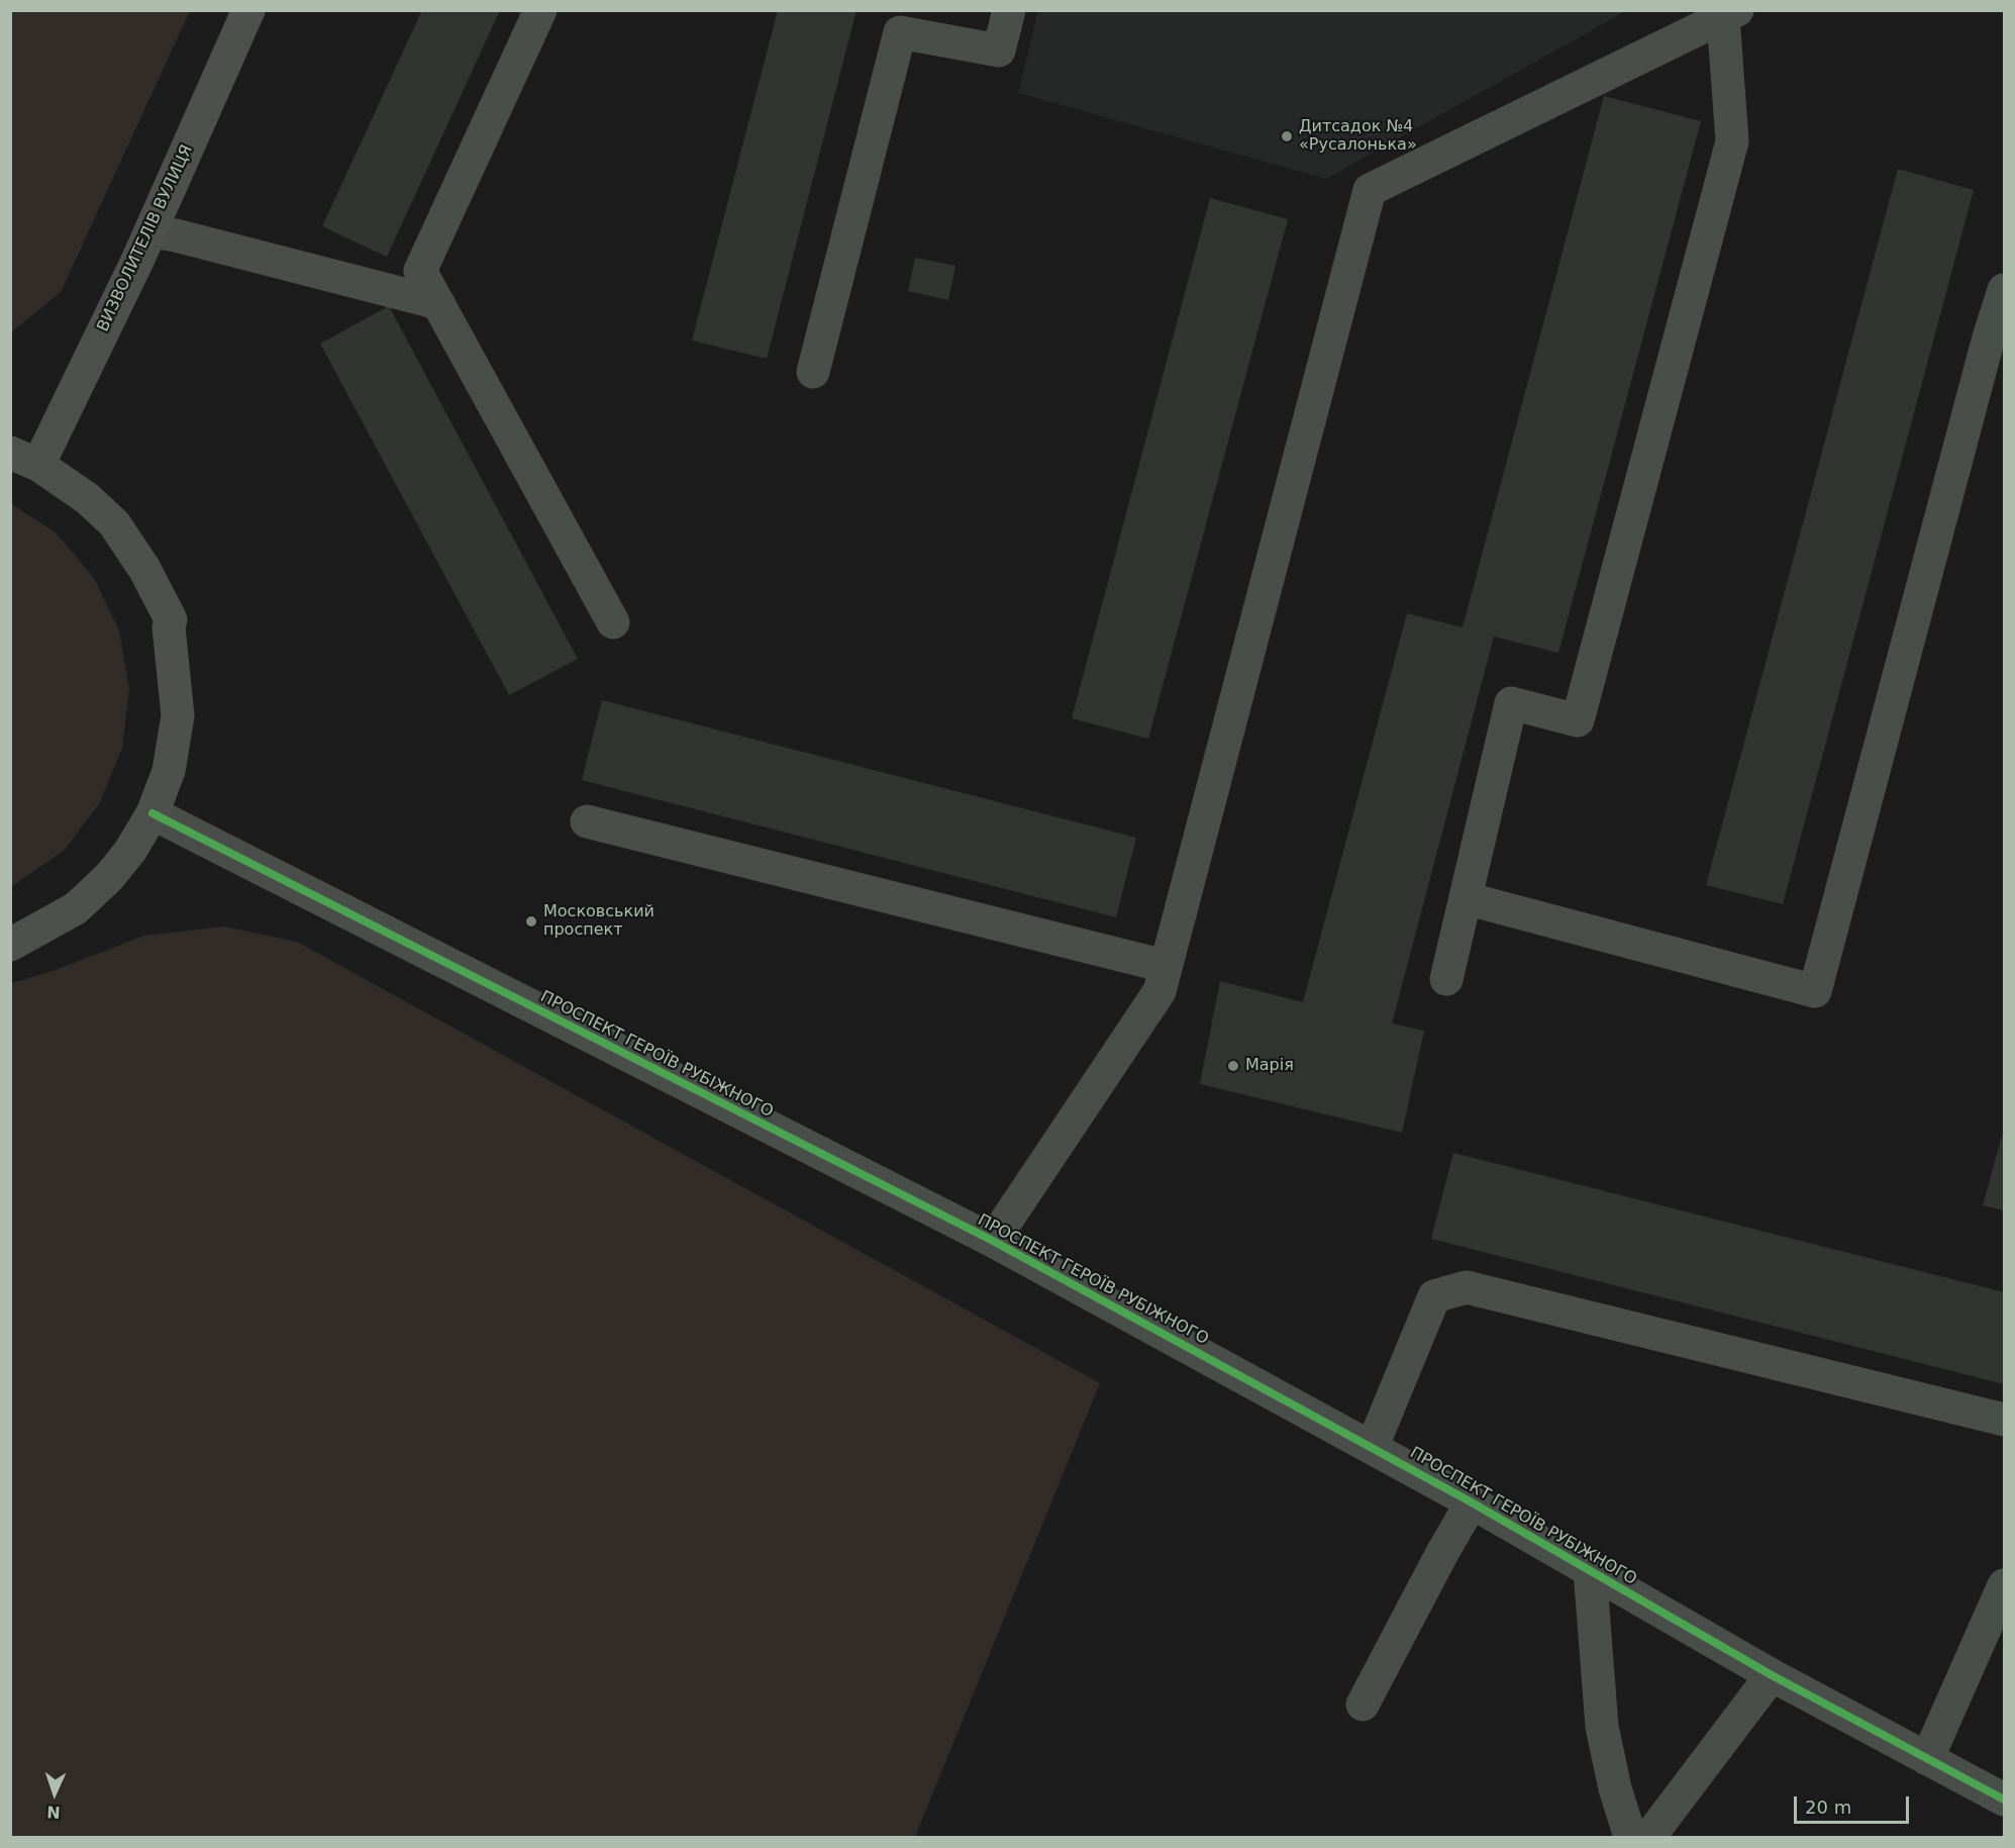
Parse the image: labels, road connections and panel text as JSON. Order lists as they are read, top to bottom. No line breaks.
{"streets":{"main road":["ВИЗВОЛИТЕЛІВ ВУЛИЦЯ"],"street":["ПРОСПЕКТ ГЕРОЇВ РУБІЖНОГО"]},"places":["Дитсадок №4 «Русалонька»","Московський проспект","Марія"],"scale_bar":"20 m","north":"bottom"}
